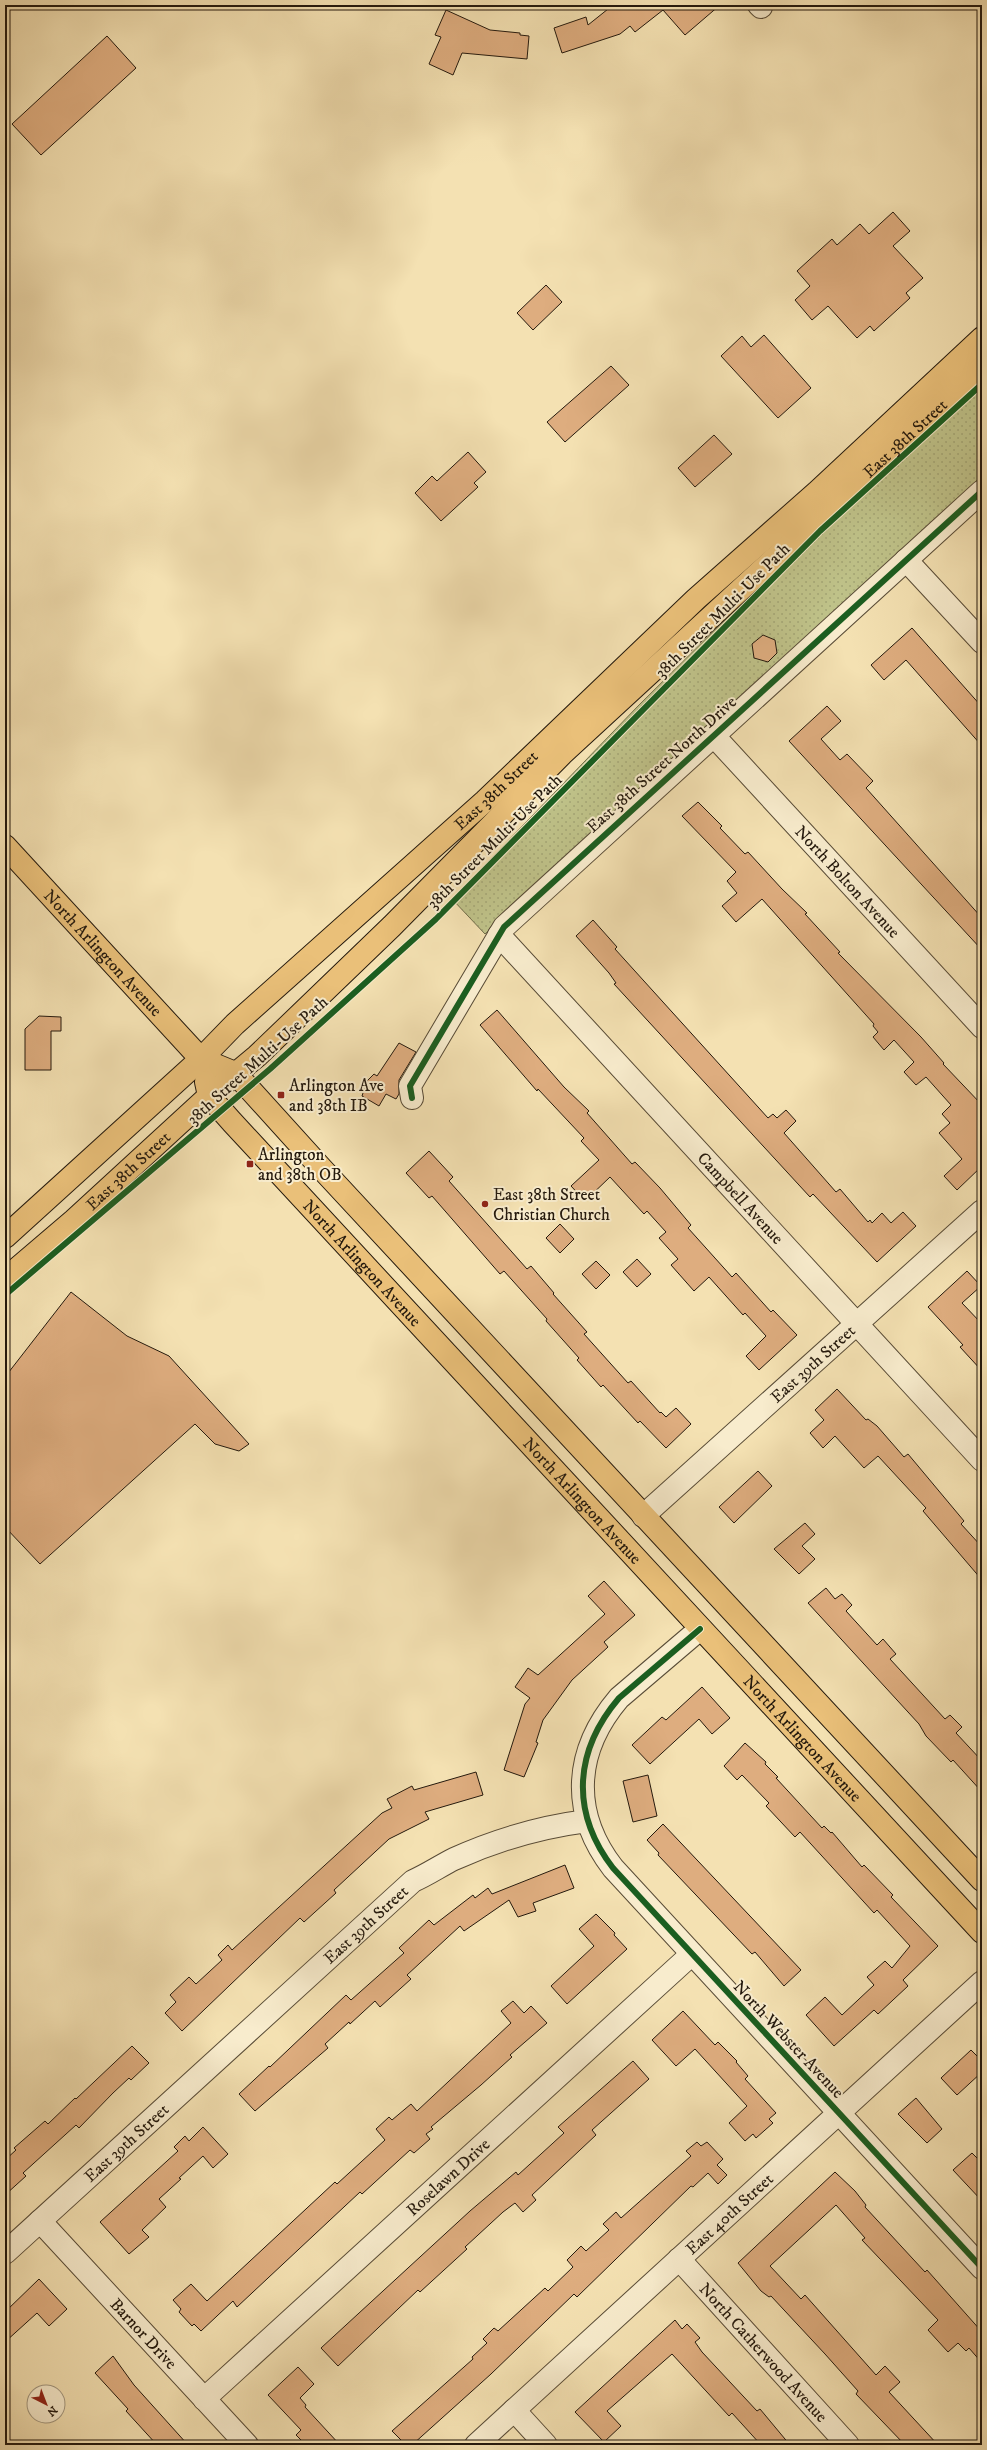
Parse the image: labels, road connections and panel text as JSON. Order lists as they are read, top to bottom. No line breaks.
{"streets":{"main road":["East 38th Street","North Arlington Avenue"],"street":["East 38th Street North Drive","North Bolton Avenue","Campbell Avenue","East 39th Street","North Webster Avenue","Roselawn Drive","East 40th Street","Barnor Drive","North Catherwood Avenue"],"cycle path":["38th Street Multi-Use Path"]},"crossings":[["East 38th Street","North Arlington Avenue"],["East 38th Street North Drive","North Bolton Avenue"],["East 38th Street North Drive","Campbell Avenue"],["North Arlington Avenue","East 39th Street"],["Campbell Avenue","East 39th Street"],["East 39th Street","North Webster Avenue"],["East 39th Street","Barnor Drive"],["North Webster Avenue","Roselawn Drive"],["North Webster Avenue","East 40th Street"],["Roselawn Drive","Barnor Drive"],["East 40th Street","North Catherwood Avenue"]],"places":{"transit":["Arlington Ave and 38th IB","Arlington and 38th OB"],"other":["East 38th Street Christian Church"]},"north":"bottom right"}
